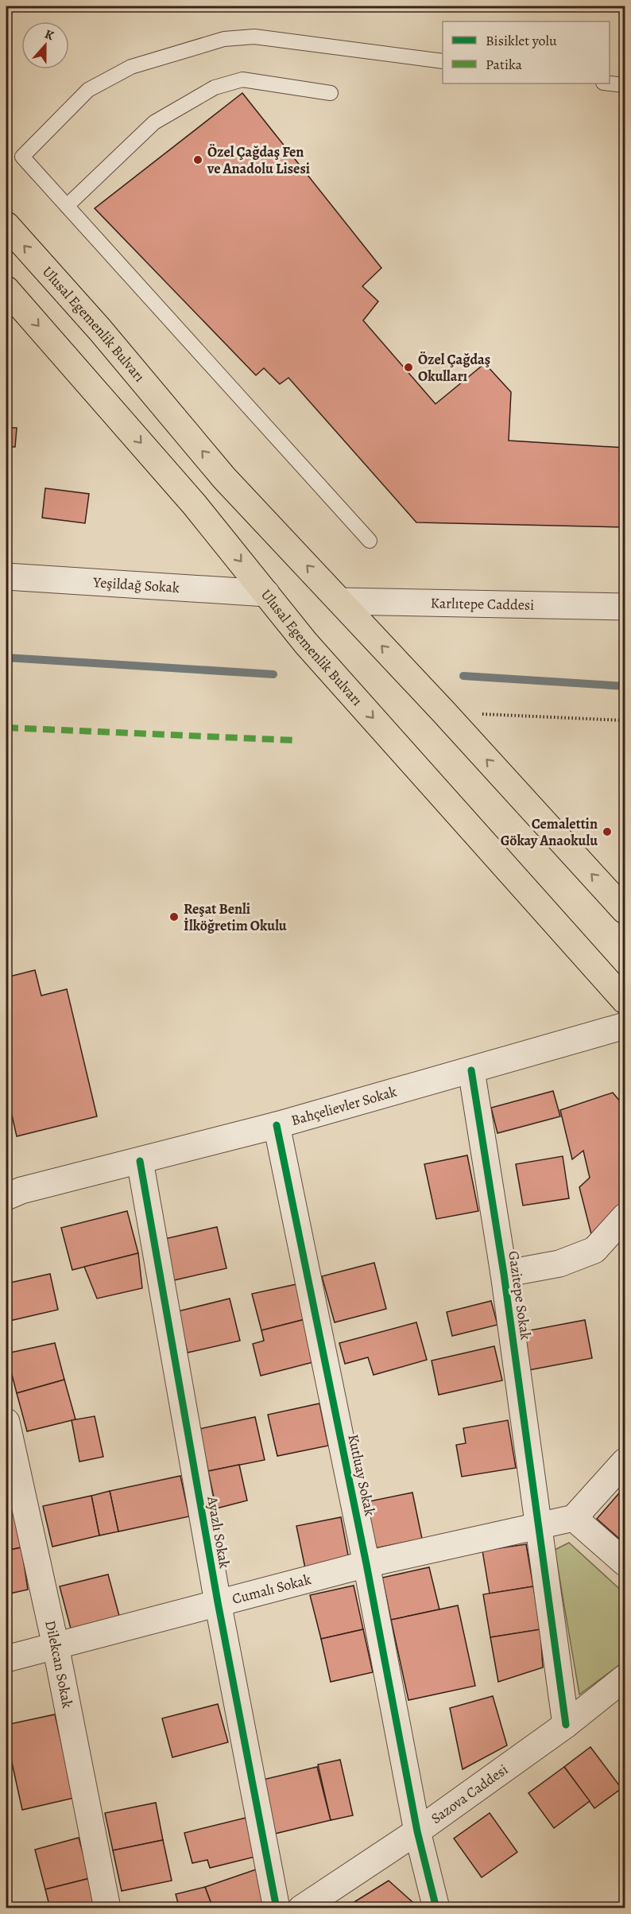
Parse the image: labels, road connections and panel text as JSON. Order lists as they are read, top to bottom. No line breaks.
{"streets":{"main road":["Ulusal Egemenlik Bulvarı"],"street":["Yeşildağ Sokak","Karlıtepe Caddesi","Bahçelievler Sokak","Gazitepe Sokak","Kutluay Sokak","Ayazlı Sokak","Cumalı Sokak","Dilekcan Sokak","Sazova Caddesi"]},"crossings":[["Ulusal Egemenlik Bulvarı","Yeşildağ Sokak"],["Ulusal Egemenlik Bulvarı","Karlıtepe Caddesi"],["Bahçelievler Sokak","Gazitepe Sokak"],["Bahçelievler Sokak","Kutluay Sokak"],["Bahçelievler Sokak","Ayazlı Sokak"],["Gazitepe Sokak","Cumalı Sokak"],["Gazitepe Sokak","Sazova Caddesi"],["Kutluay Sokak","Cumalı Sokak"],["Kutluay Sokak","Sazova Caddesi"],["Ayazlı Sokak","Cumalı Sokak"],["Cumalı Sokak","Dilekcan Sokak"]],"places":["Özel Çağdaş Fen ve Anadolu Lisesi","Özel Çağdaş Okulları","Cemalettin Gökay Anaokulu","Reşat Benli İlköğretim Okulu"],"legend":["Bisiklet yolu","Patika"],"north":"top"}
